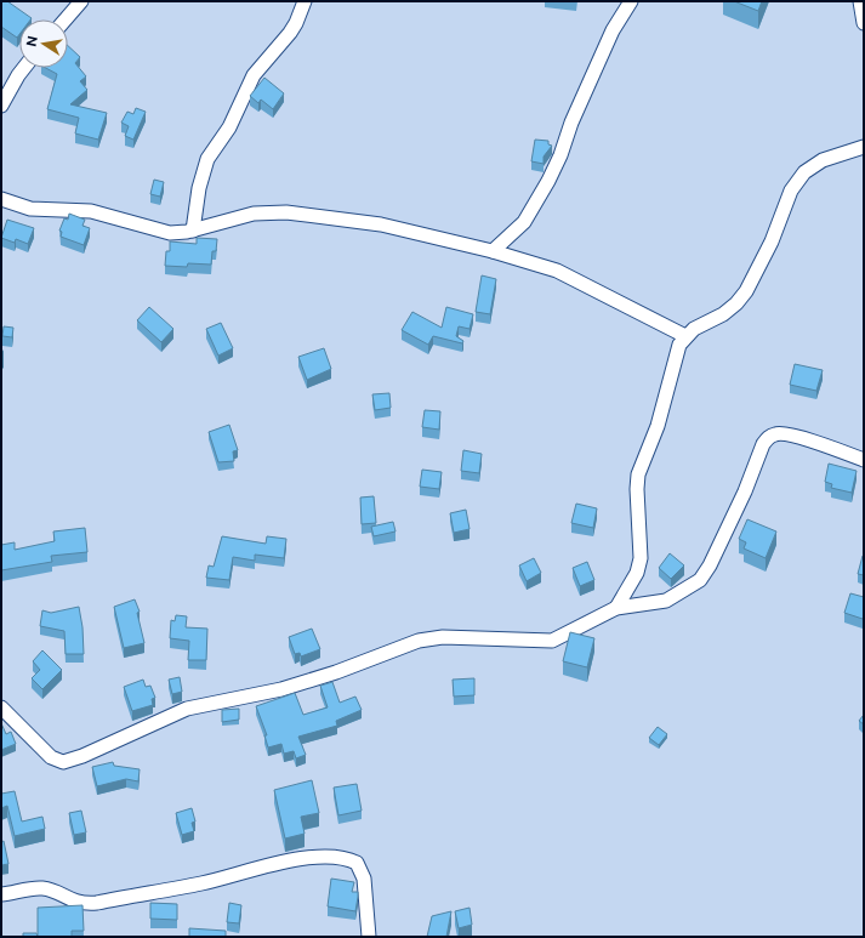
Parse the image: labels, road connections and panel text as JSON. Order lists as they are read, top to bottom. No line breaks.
{"north":"left"}
